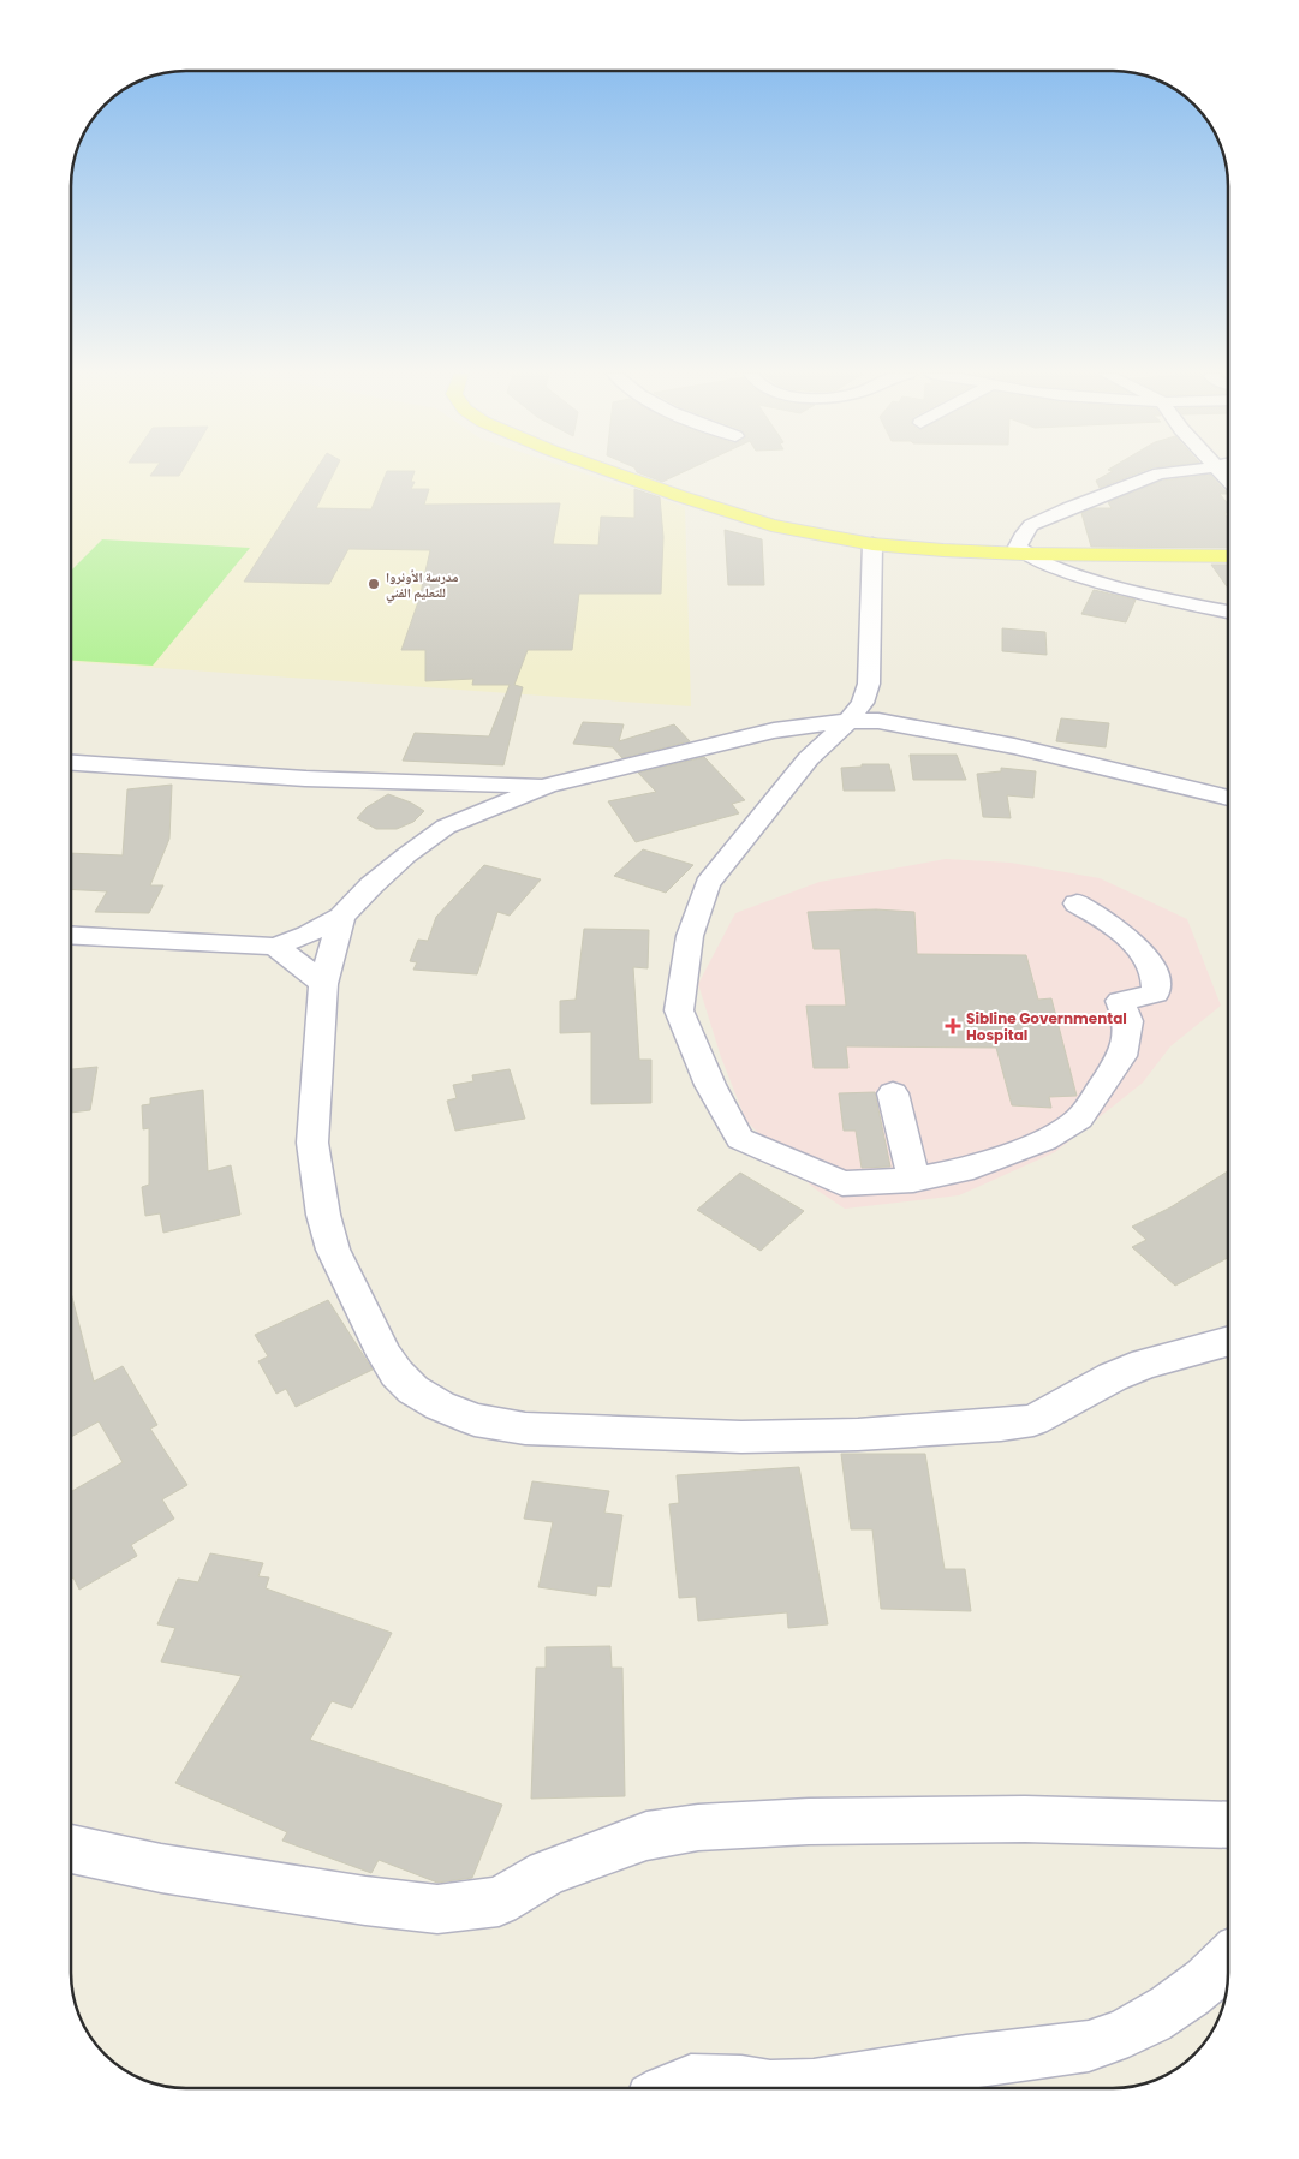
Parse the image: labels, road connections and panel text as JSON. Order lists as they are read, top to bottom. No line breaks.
{"places":{"other":["مدرسة الأونروا للتعليم الفني"],"health":["Sibline Governmental Hospital"]}}
